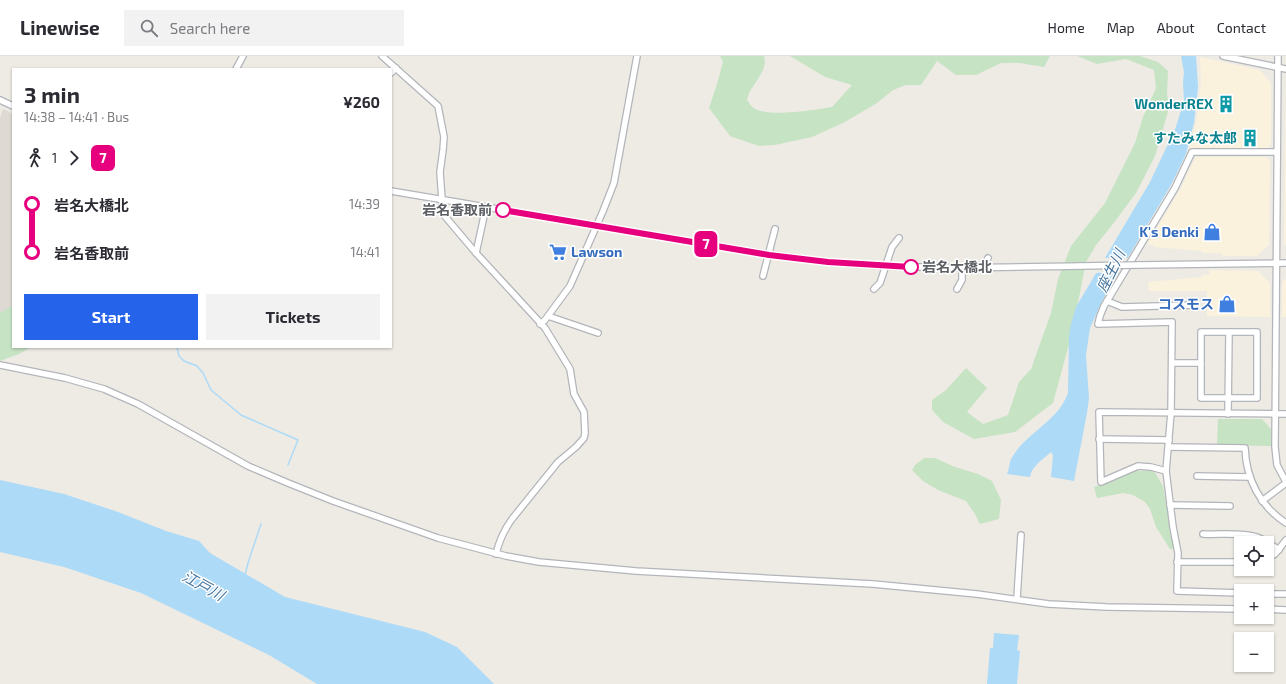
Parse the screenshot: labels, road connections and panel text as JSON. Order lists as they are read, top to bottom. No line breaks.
{"water":["座生川","江戸川"],"places":{"building":["WonderREX","すたみな太郎"],"other":["岩名香取前","岩名大橋北"],"shop":["K's Denki","コスモス"],"supermarket":["Lawson"]},"lines":["bus line 7"],"page":{"header":"Linewise","search":"Search here","nav":["Home","Map","About","Contact"],"on_map":"7","heading":["3 min","14:38 – 14:41 · Bus","¥260"],"legs":["1","7"],"list":[{"name":"岩名大橋北","value":"14:39"},{"name":"岩名香取前","value":"14:41"}],"buttons":["Start","Tickets"],"map_buttons":["+","−"]}}
